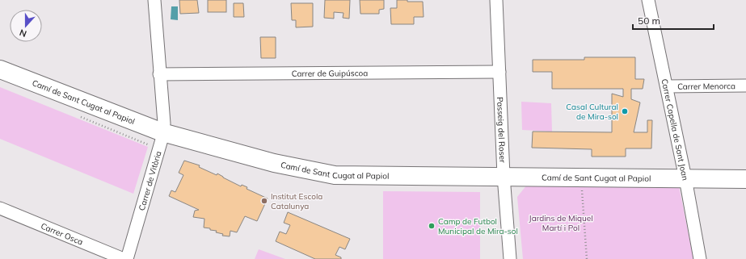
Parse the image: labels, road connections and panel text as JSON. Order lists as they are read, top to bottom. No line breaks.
{"streets":{"street":["Carrer de Guipúscoa","Carrer Menorca","Camí de Sant Cugat al Papiol","Carrer Capella de Sant Joan","Passeig del Roser","Carrer de Vitòria","Carrer Osca"]},"crossings":[["Carrer de Guipúscoa","Passeig del Roser"],["Carrer de Guipúscoa","Carrer de Vitòria"],["Carrer Menorca","Carrer Capella de Sant Joan"],["Camí de Sant Cugat al Papiol","Carrer Capella de Sant Joan"],["Camí de Sant Cugat al Papiol","Passeig del Roser"],["Camí de Sant Cugat al Papiol","Carrer de Vitòria"]],"parks":["Jardins de Miquel Martí i Pol"],"places":["Casal Cultural de Mira-sol","Institut Escola Catalunya","Camp de Futbol Municipal de Mira-sol"],"scale_bar":"50 m","north":"bottom"}
